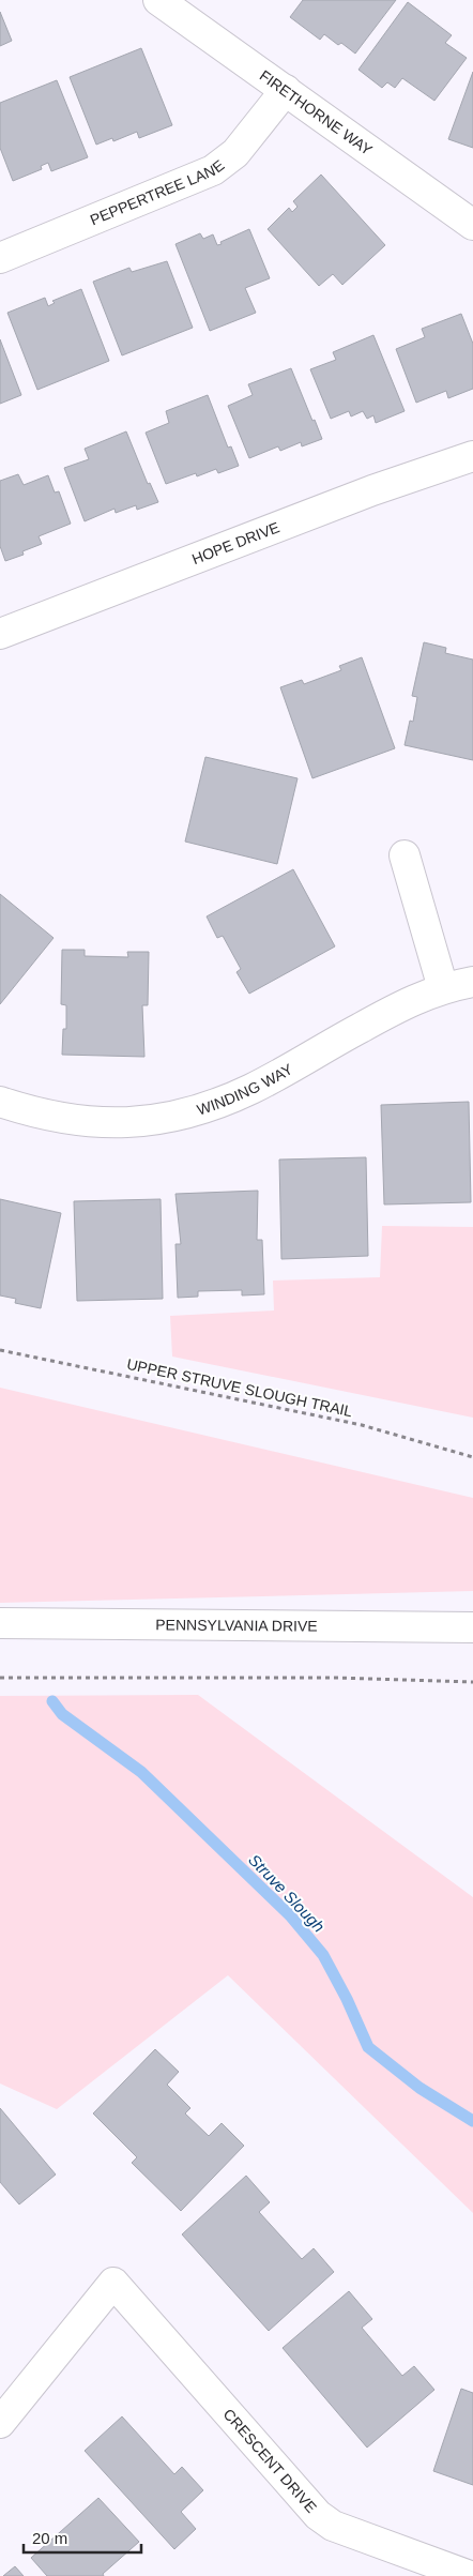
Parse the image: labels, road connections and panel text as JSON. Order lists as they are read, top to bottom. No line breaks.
{"streets":{"street":["FIRETHORNE WAY","PEPPERTREE LANE","HOPE DRIVE","WINDING WAY","PENNSYLVANIA DRIVE","CRESCENT DRIVE"],"path":["UPPER STRUVE SLOUGH TRAIL"]},"crossings":[["FIRETHORNE WAY","PEPPERTREE LANE"]],"water":["Struve Slough"],"scale_bar":"20 m"}
